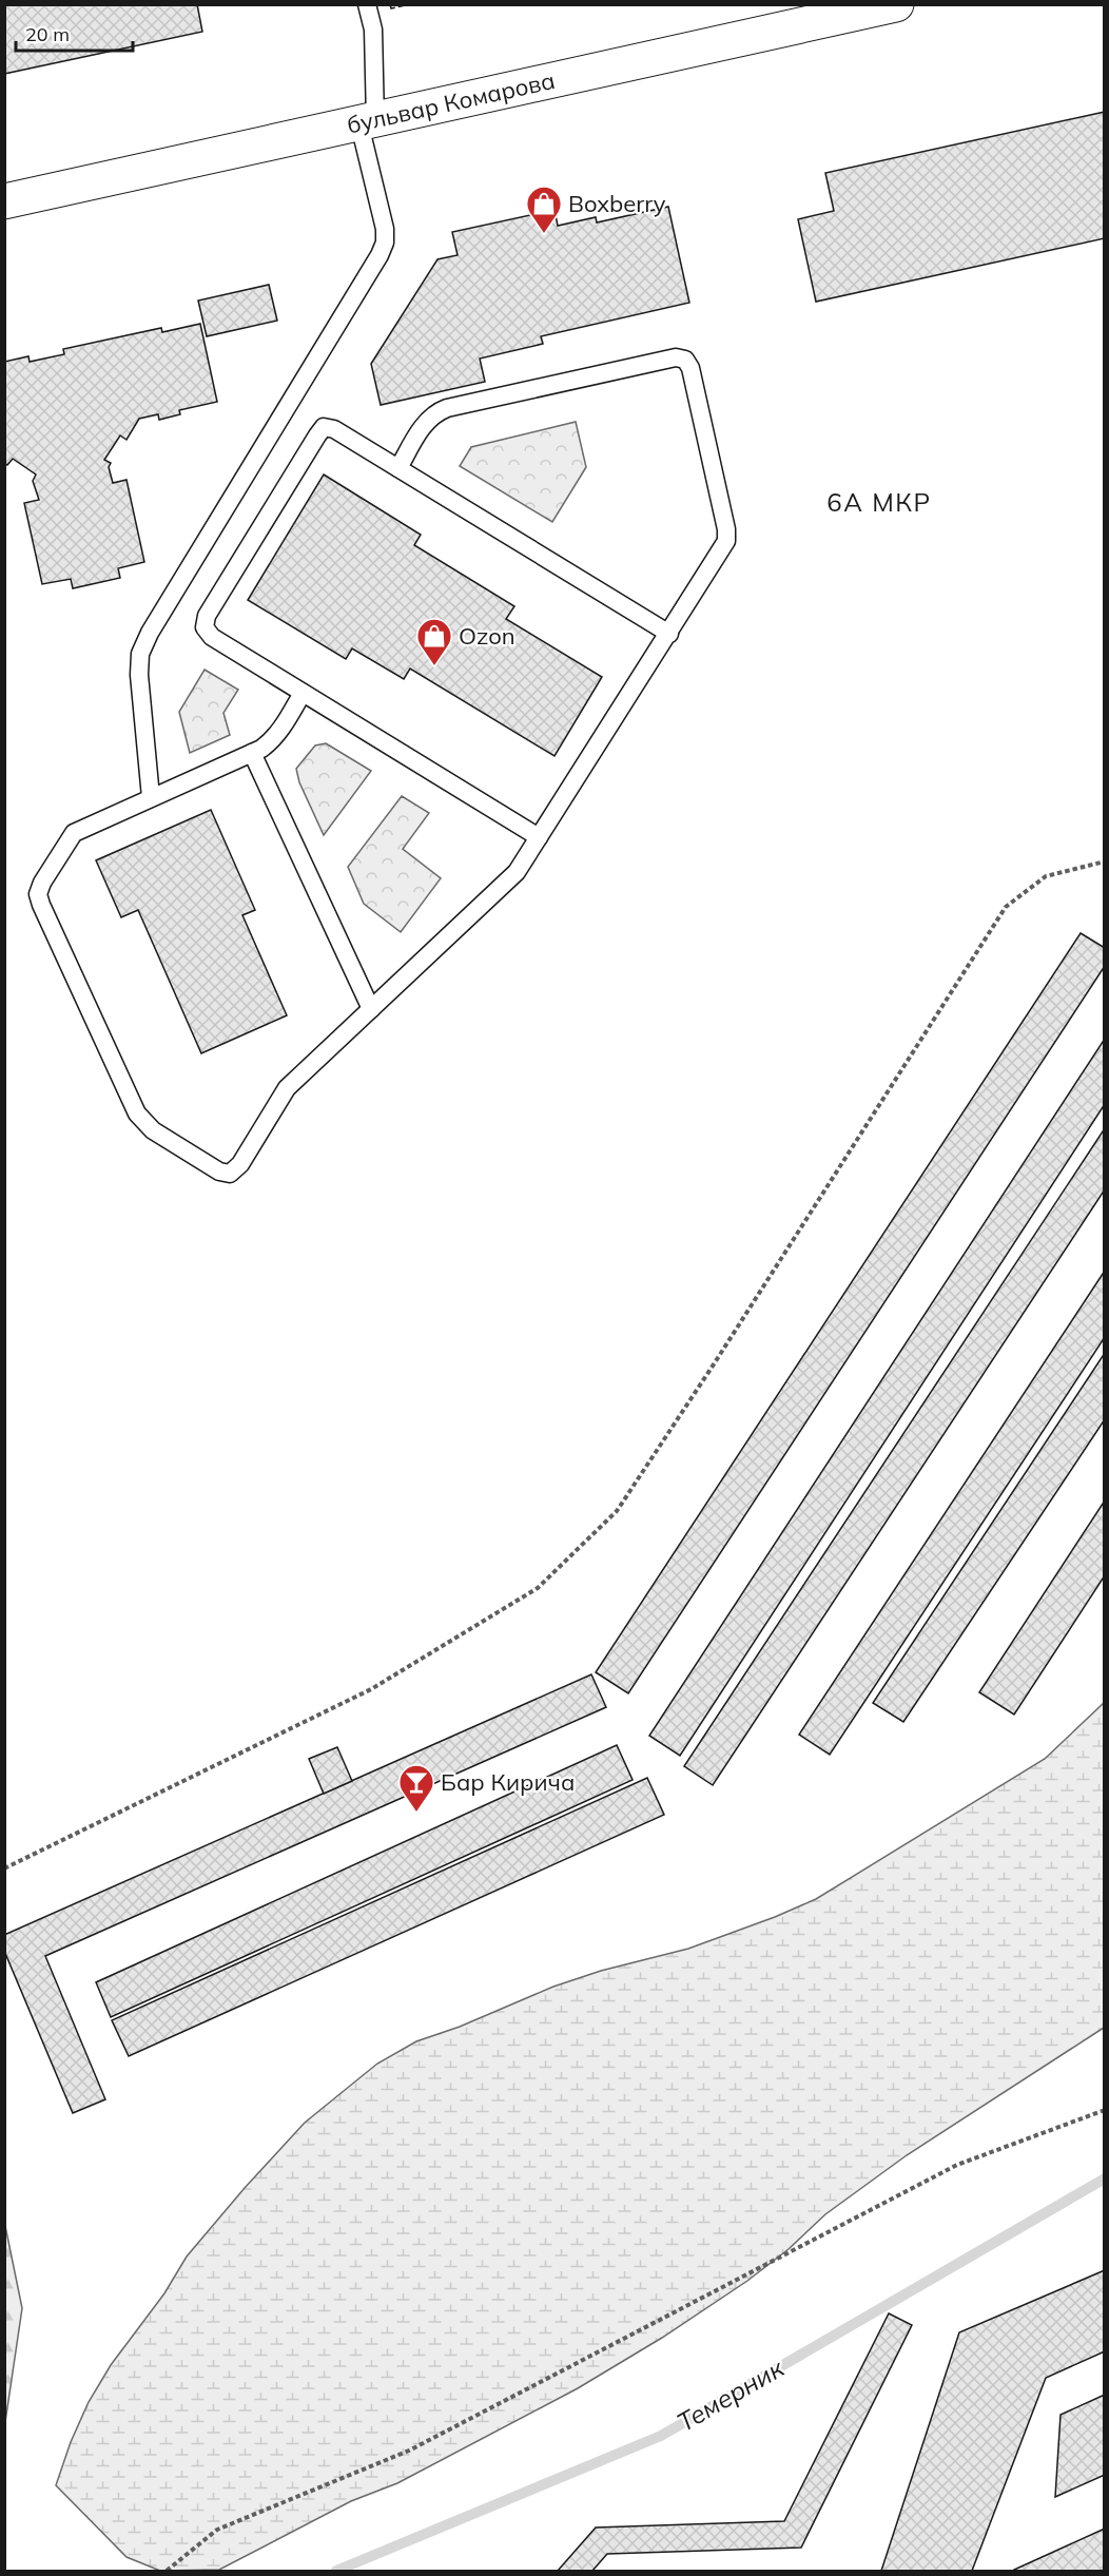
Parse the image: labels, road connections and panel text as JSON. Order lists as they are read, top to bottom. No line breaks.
{"streets":{"street":["бульвар Комарова"]},"districts":["6А МКР"],"water":["Темерник"],"places":{"shop":["Boxberry","Ozon"],"bar":["Бар Кирича"]},"scale_bar":"20 m"}
